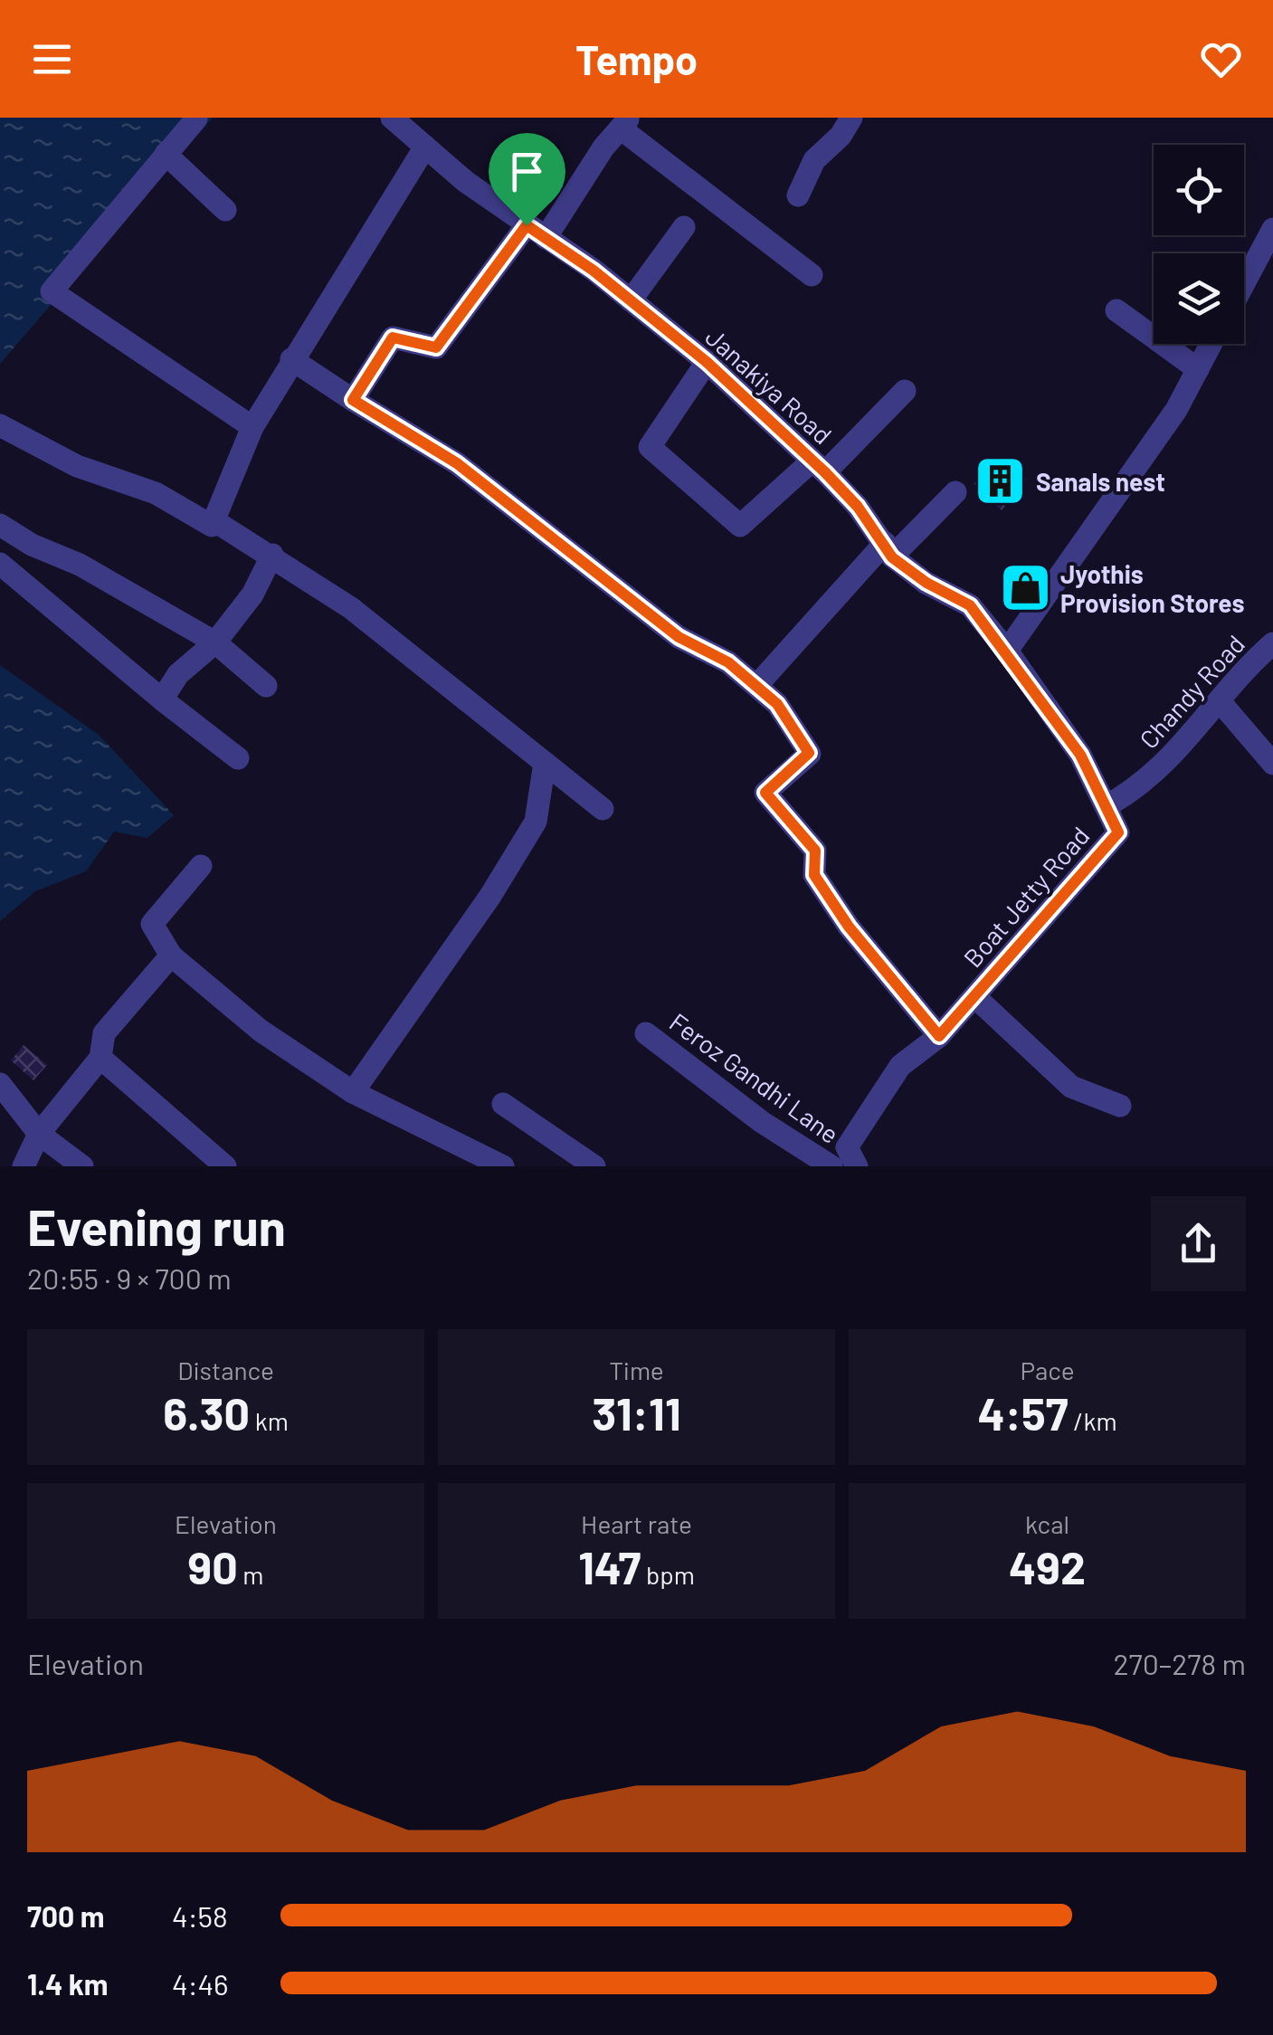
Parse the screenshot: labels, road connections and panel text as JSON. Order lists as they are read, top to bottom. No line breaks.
{"streets":{"street":["Janakiya Road","Chandy Road","Boat Jetty Road","Feroz Gandhi Lane"]},"crossings":[["Janakiya Road","Boat Jetty Road"],["Chandy Road","Boat Jetty Road"],["Boat Jetty Road","Feroz Gandhi Lane"]],"places":{"building":["Sanals nest"],"shop":["Jyothis Provision Stores"]},"page":{"header":"Tempo","heading":["Evening run","20:55 · 9 × 700 m"],"stats":[["Distance","6.30 km"],["Time","31:11"],["Pace","4:57 /km"],["Elevation","90 m"],["Heart rate","147 bpm"],["kcal","492"]],"chart":["Elevation","270–278 m"],"list":[{"name":"700 m","note":"4:58"},{"name":"1.4 km","note":"4:46"}]}}
